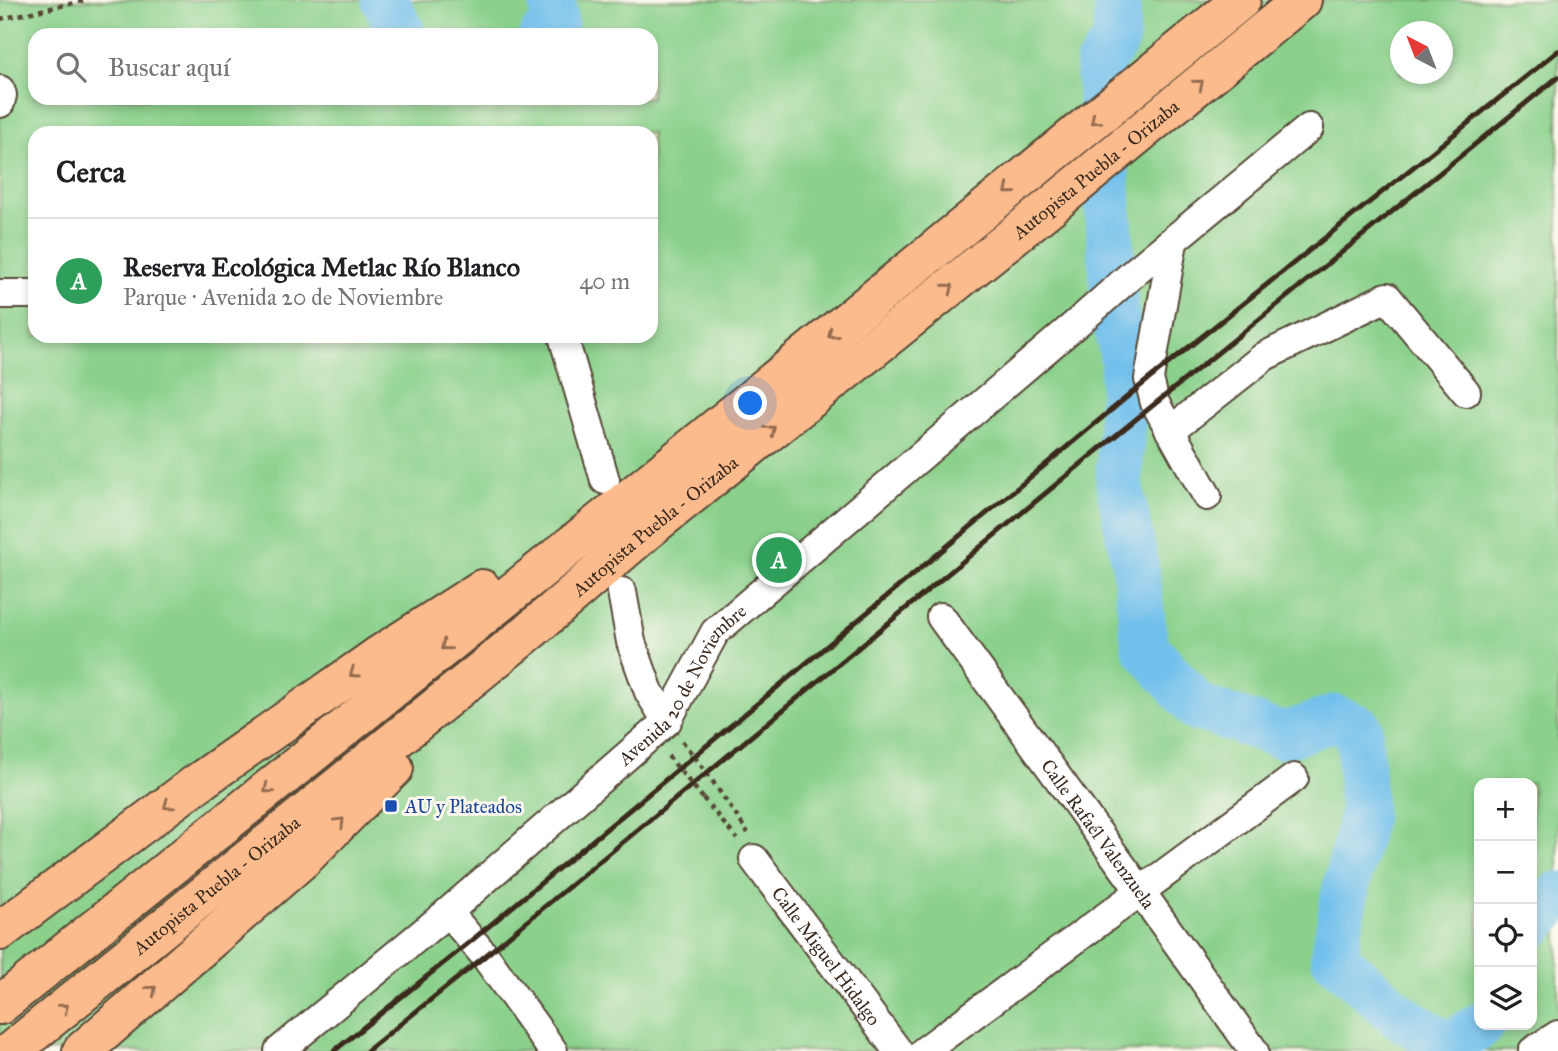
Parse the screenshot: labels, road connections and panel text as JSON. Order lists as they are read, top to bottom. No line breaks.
{"streets":{"highway":["Autopista Puebla - Orizaba"],"street":["Avenida 20 de Noviembre","Calle Rafaél Valenzuela","Calle Miguel Hidalgo"]},"places":{"transit":["AU y Plateados"]},"north":"top left","page":{"search":"Buscar aquí","heading":"Cerca","list":[{"mark":"A","name":"Reserva Ecológica Metlac Río Blanco","note":"Parque · Avenida 20 de Noviembre","value":"40 m"}],"pins":"A","map_buttons":["+","−"]}}
